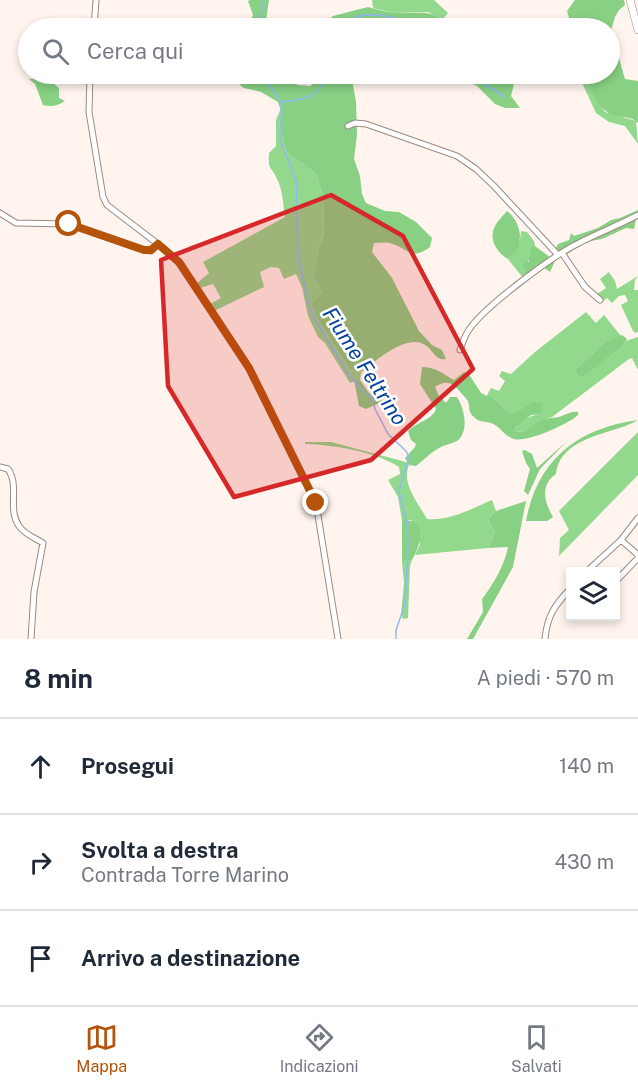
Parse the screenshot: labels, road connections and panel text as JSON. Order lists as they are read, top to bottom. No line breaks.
{"water":["Fiume Feltrino"],"page":{"search":"Cerca qui","heading":["8 min","A piedi · 570 m"],"list":[["Prosegui","140 m"],["Svolta a destra","Contrada Torre Marino","430 m"],"Arrivo a destinazione"],"nav":["Mappa","Indicazioni","Salvati"]}}
